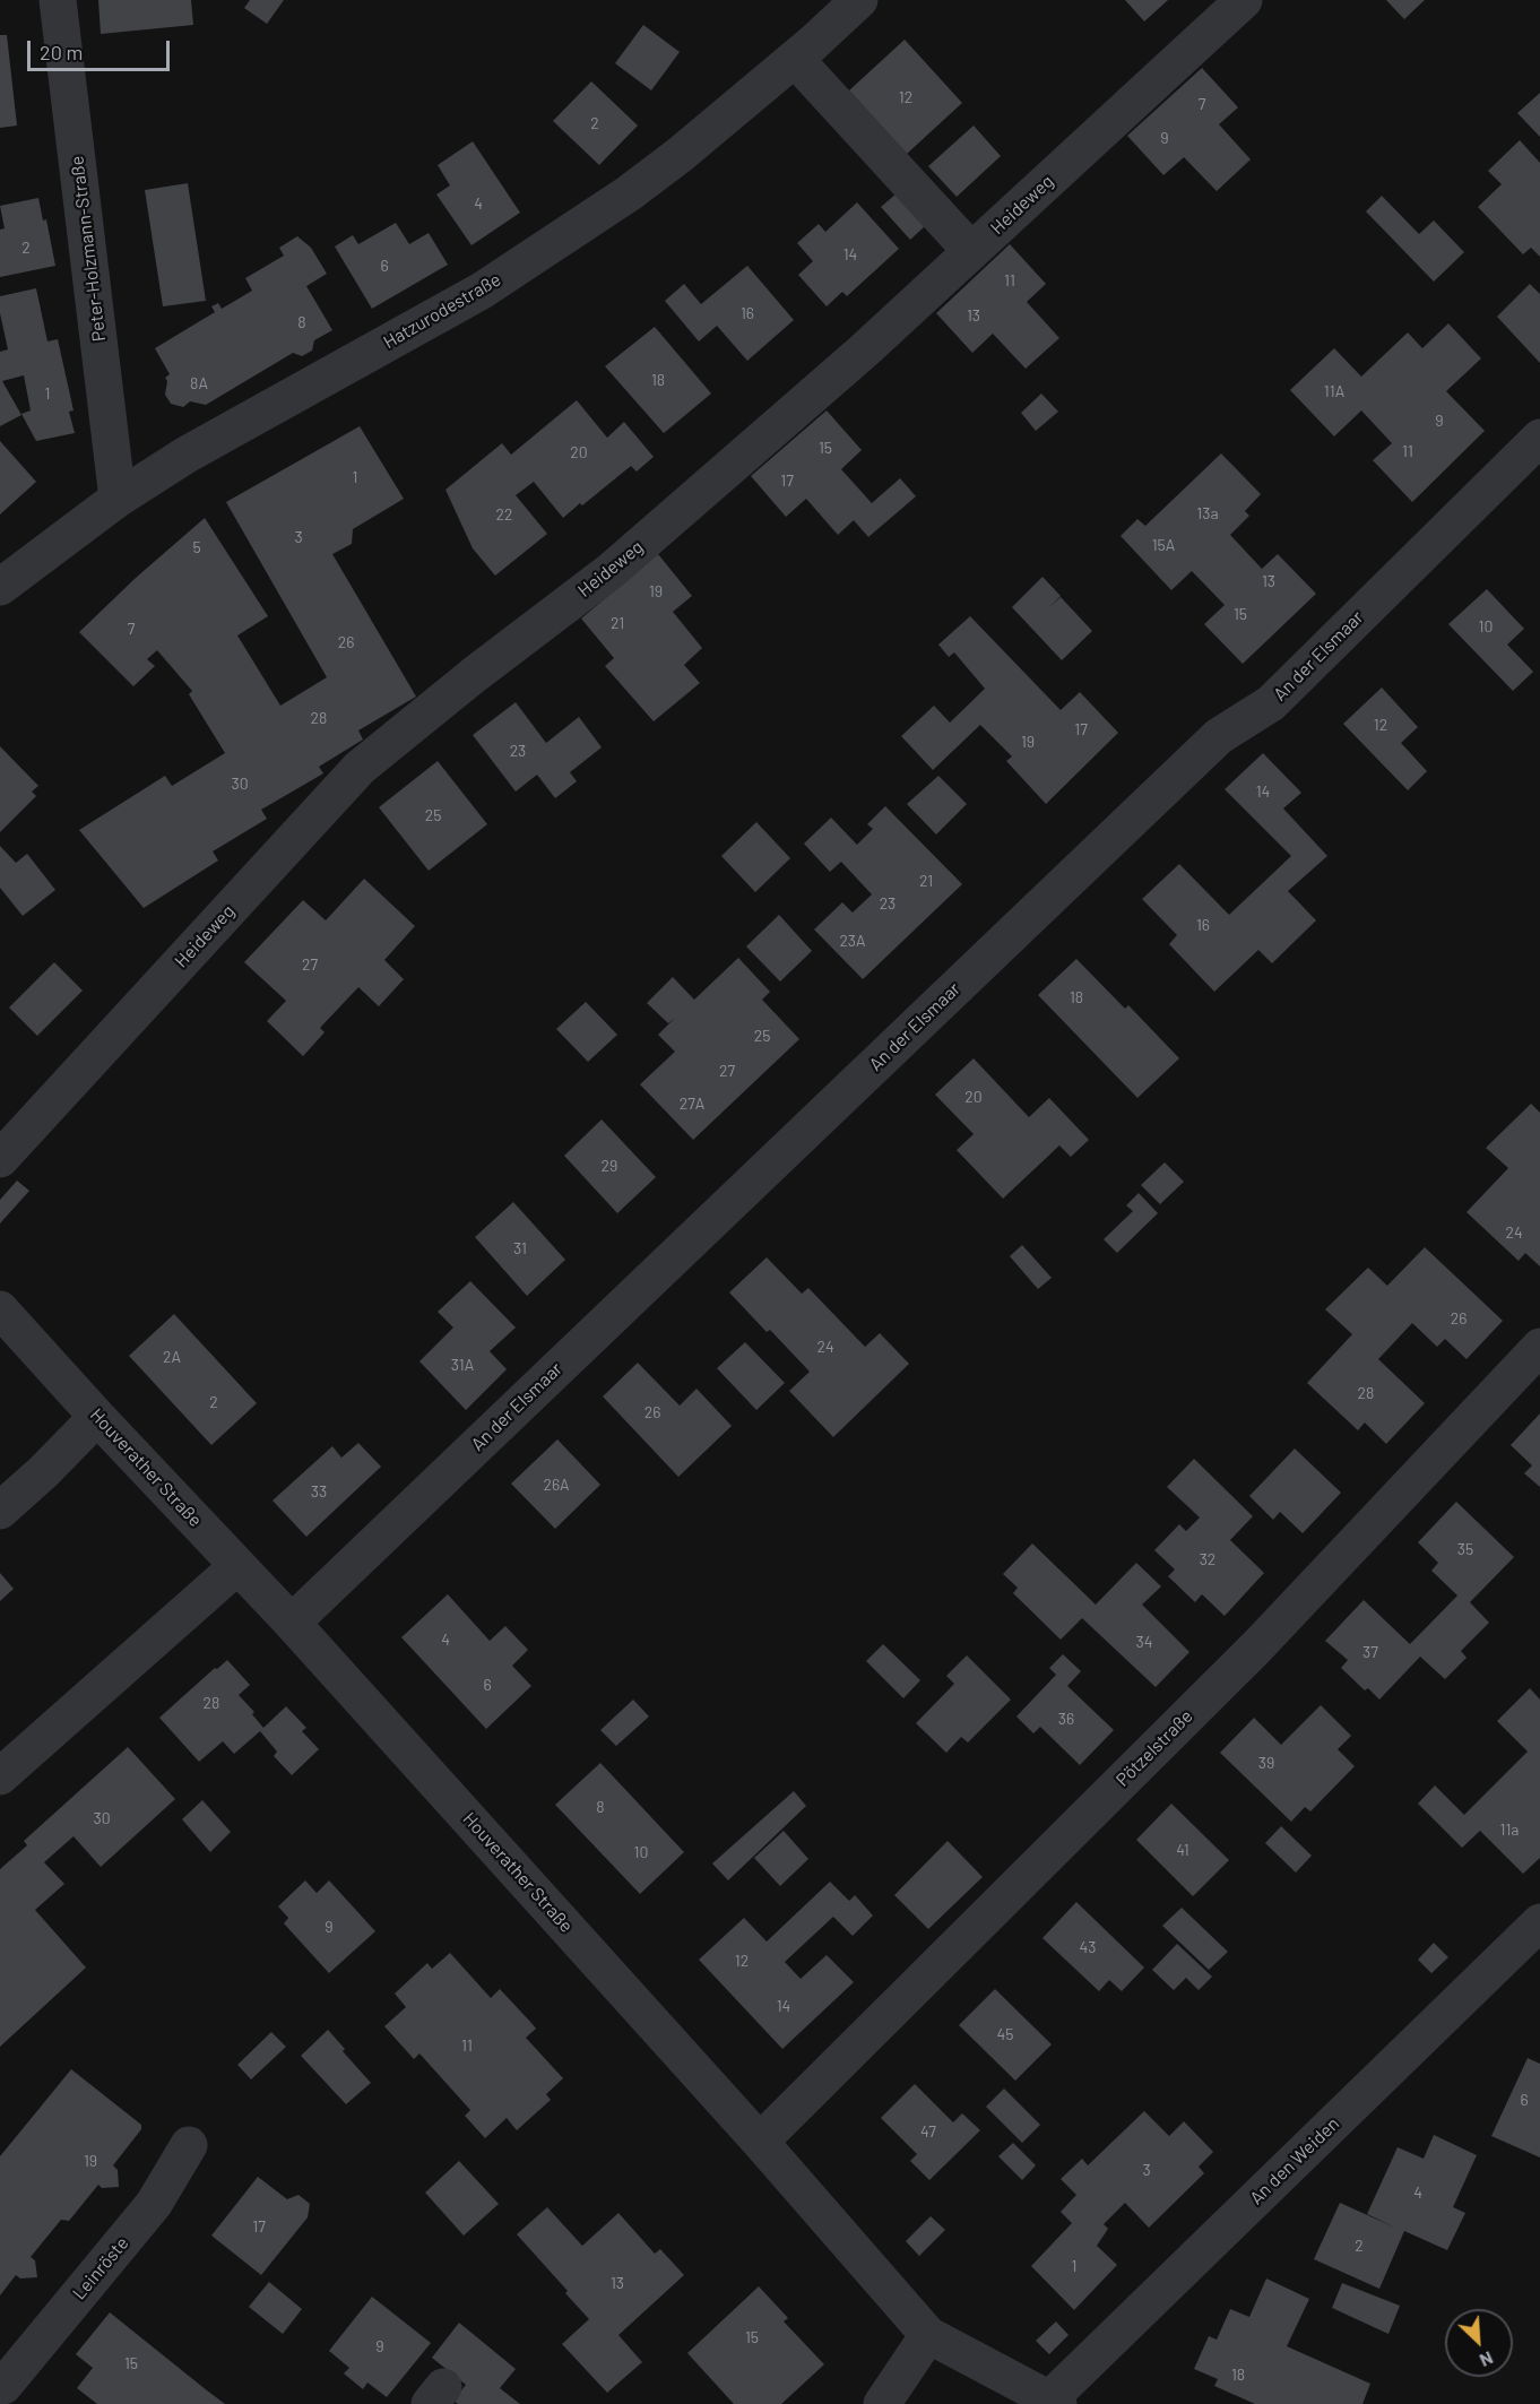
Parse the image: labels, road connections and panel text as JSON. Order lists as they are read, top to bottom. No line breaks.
{"streets":{"street":["Heideweg","Peter-Holzmann-Straße","Hatzurodestraße","An der Elsmaar","Houverather Straße","Pötzelstraße","An den Weiden","Leinröste"]},"crossings":[["Peter-Holzmann-Straße","Hatzurodestraße"],["An der Elsmaar","Houverather Straße"],["Houverather Straße","Pötzelstraße"],["Houverather Straße","An den Weiden"]],"house_numbers":["12","7","2","9","4","2","14","6","11","16","13","8","18","8A","11A","1","9","15","11","20","1","17","13a","22","3","15A","5","13","19","15","21","10","7","26","28","12","17","19","23","30","14","25","21","23","16","23A","27","18","25","27","20","27A","29","24","31","26","24","2A","31A","28","2","26","26A","33","35","32","4","34","37","6","28","36","39","8","30","11a","41","10","9","43","12","14","45","11","6","47","19","3","4","17","2","1","13","15","9","15","18"],"scale_bar":"20 m","north":"bottom right"}
